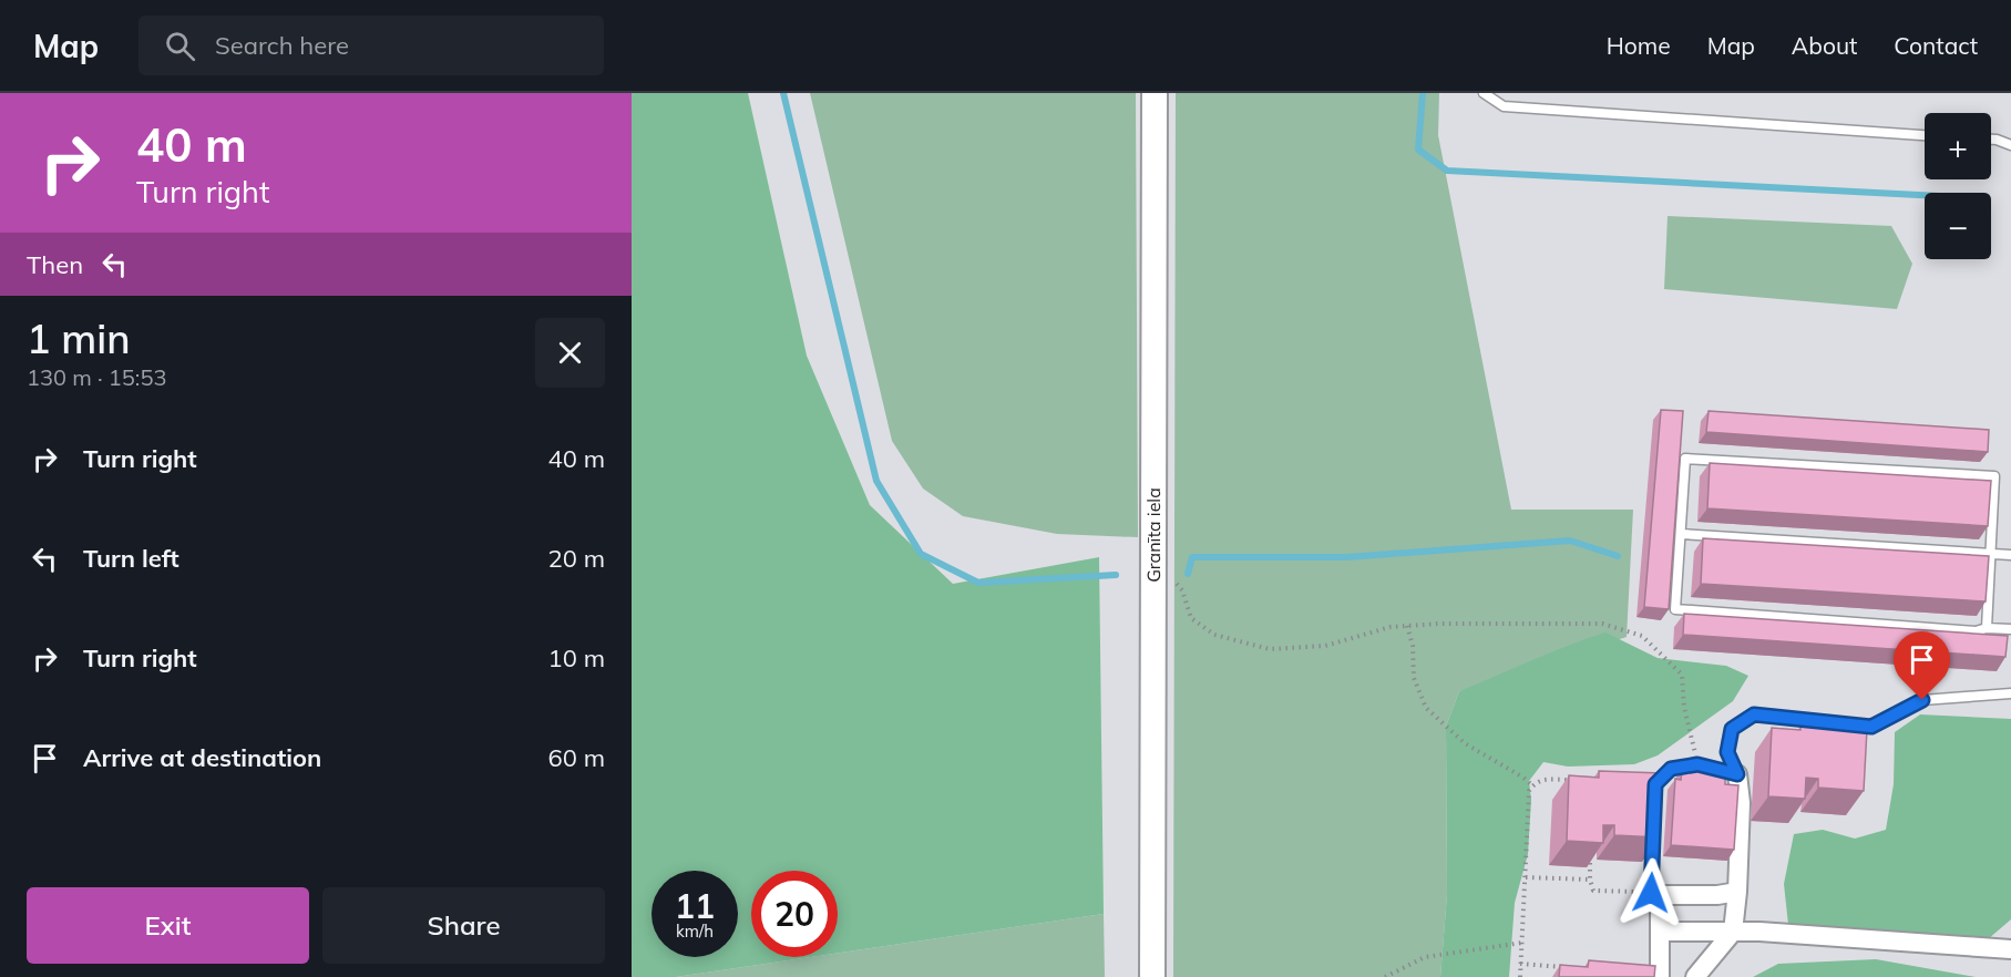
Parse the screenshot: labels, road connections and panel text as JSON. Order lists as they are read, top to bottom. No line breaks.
{"streets":{"main road":["Granīta iela"]},"page":{"header":"Map","search":"Search here","nav":["Home","Map","About","Contact"],"turn":["40 m","Turn right"],"map_buttons":["+","−"],"then":"Then","heading":["1 min","130 m · 15:53"],"list":[{"name":"Turn right","value":"40 m"},{"name":"Turn left","value":"20 m"},{"name":"Turn right","value":"10 m"},{"name":"Arrive at destination","value":"60 m"}],"speed":"11 km/h","limit":"20","buttons":["Exit","Share"]}}
